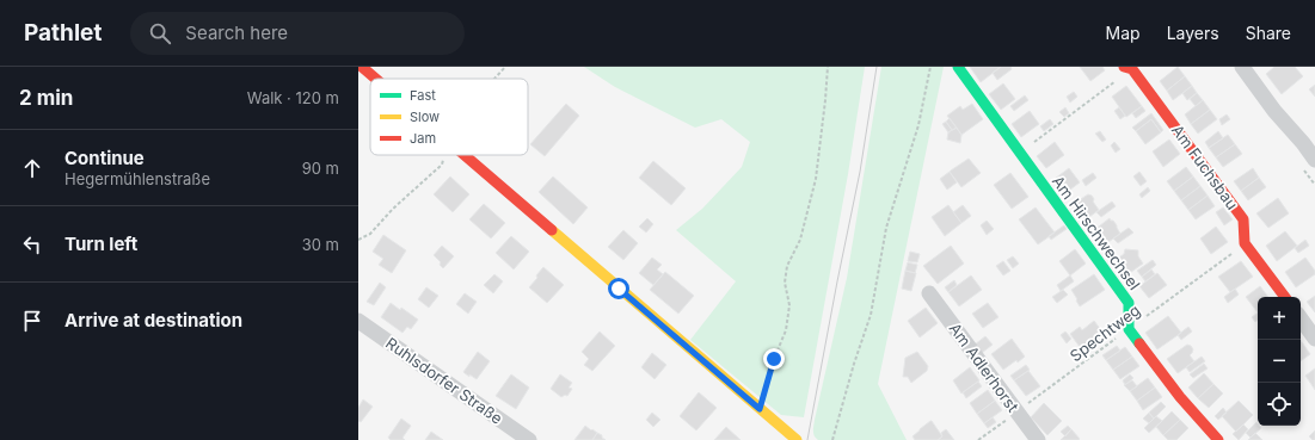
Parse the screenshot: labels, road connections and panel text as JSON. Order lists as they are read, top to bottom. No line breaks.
{"streets":{"street":["Am Fuchsbau","Am Hirschwechsel","Am Adlerhorst","Ruhlsdorfer Straße"],"path":["Spechtweg"]},"crossings":[["Am Fuchsbau","Spechtweg"],["Am Hirschwechsel","Spechtweg"],["Spechtweg","Am Adlerhorst"]],"legend":["Fast","Slow","Jam"],"page":{"header":"Pathlet","search":"Search here","nav":["Map","Layers","Share"],"heading":["2 min","Walk · 120 m"],"list":[["Continue","Hegermühlenstraße","90 m"],["Turn left","30 m"],"Arrive at destination"],"map_buttons":["+","−"]}}
